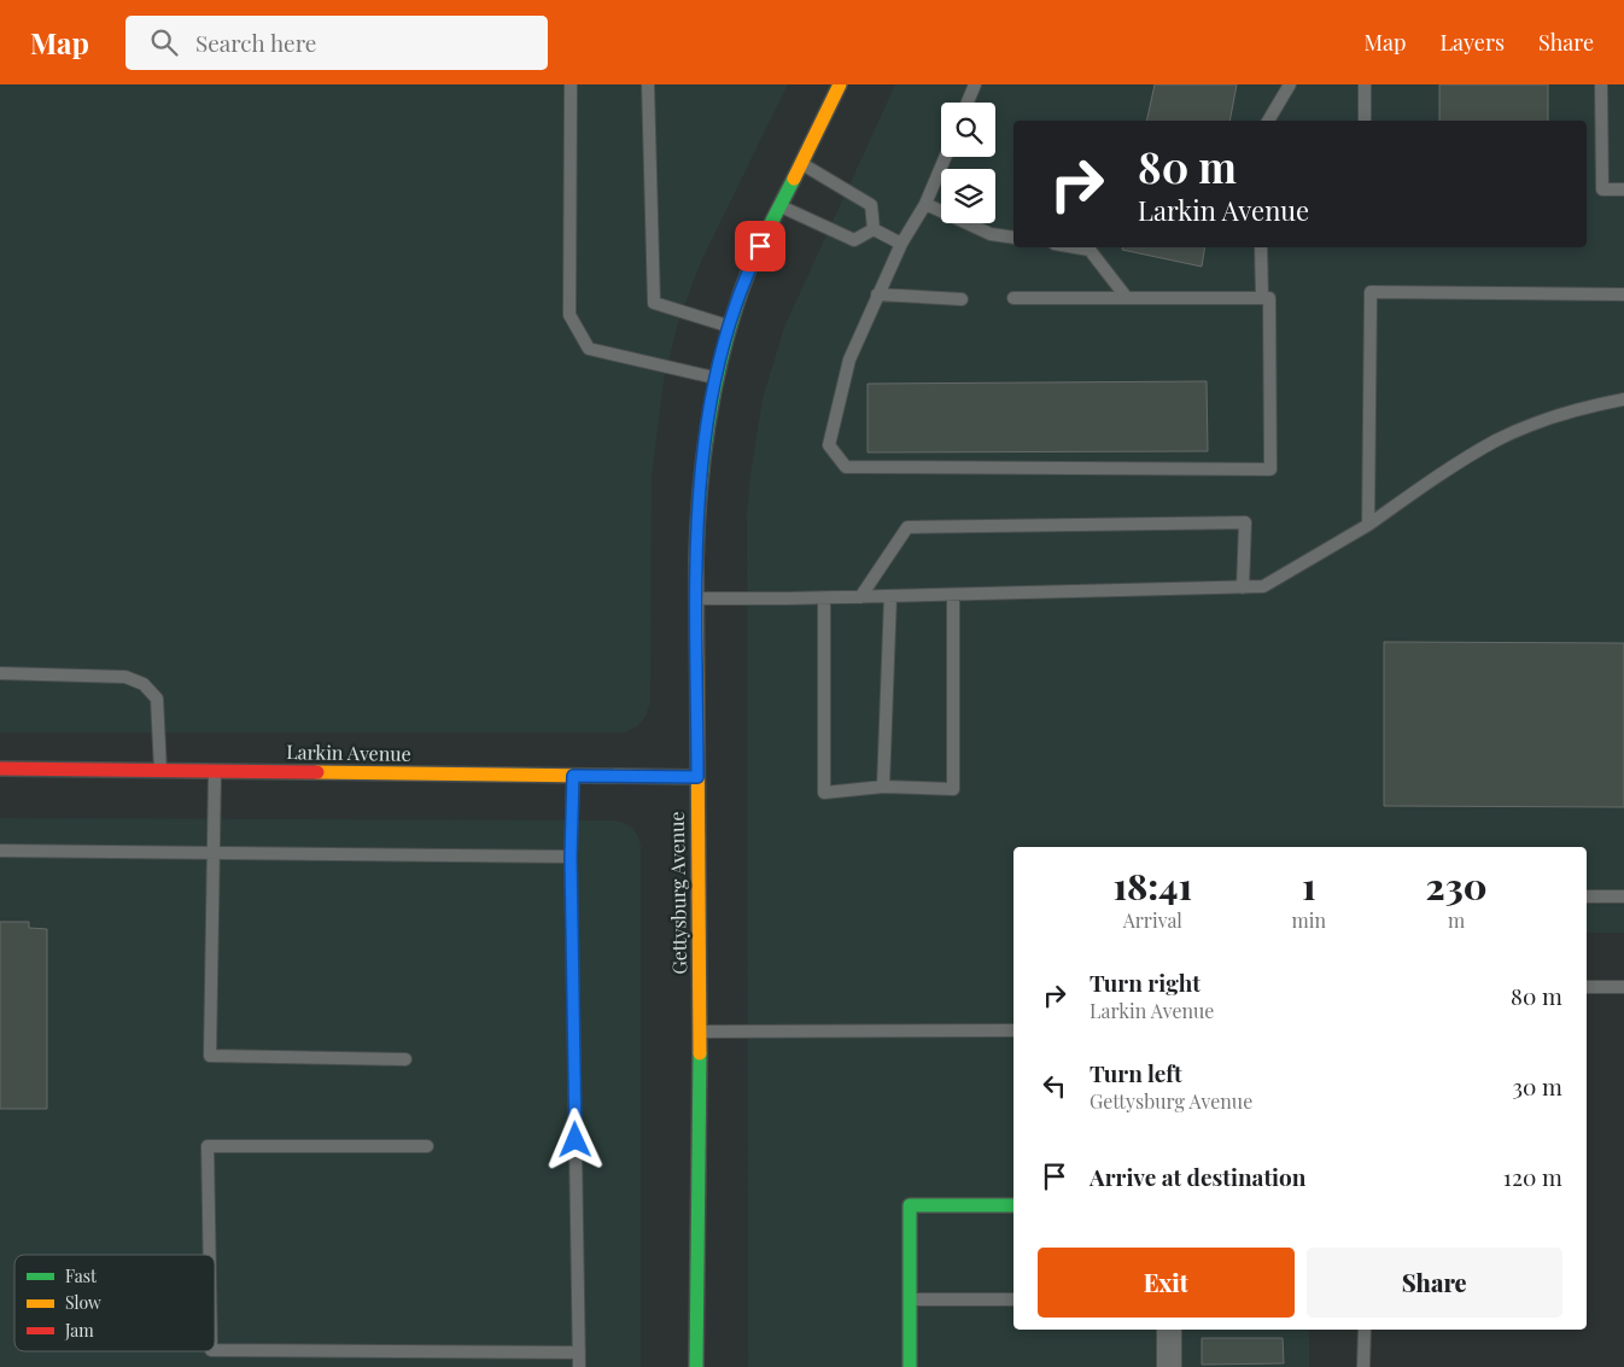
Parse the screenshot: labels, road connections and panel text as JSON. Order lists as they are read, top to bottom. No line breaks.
{"streets":{"street":["Larkin Avenue","Gettysburg Avenue"]},"crossings":[["Larkin Avenue","Gettysburg Avenue"]],"legend":["Fast","Slow","Jam"],"page":{"header":"Map","search":"Search here","nav":["Map","Layers","Share"],"turn":["80 m","Larkin Avenue"],"eta":["18:41","Arrival","1","min","230","m"],"list":[{"name":"Turn right","note":"Larkin Avenue","value":"80 m"},{"name":"Turn left","note":"Gettysburg Avenue","value":"30 m"},{"name":"Arrive at destination","value":"120 m"}],"buttons":["Exit","Share"]}}
